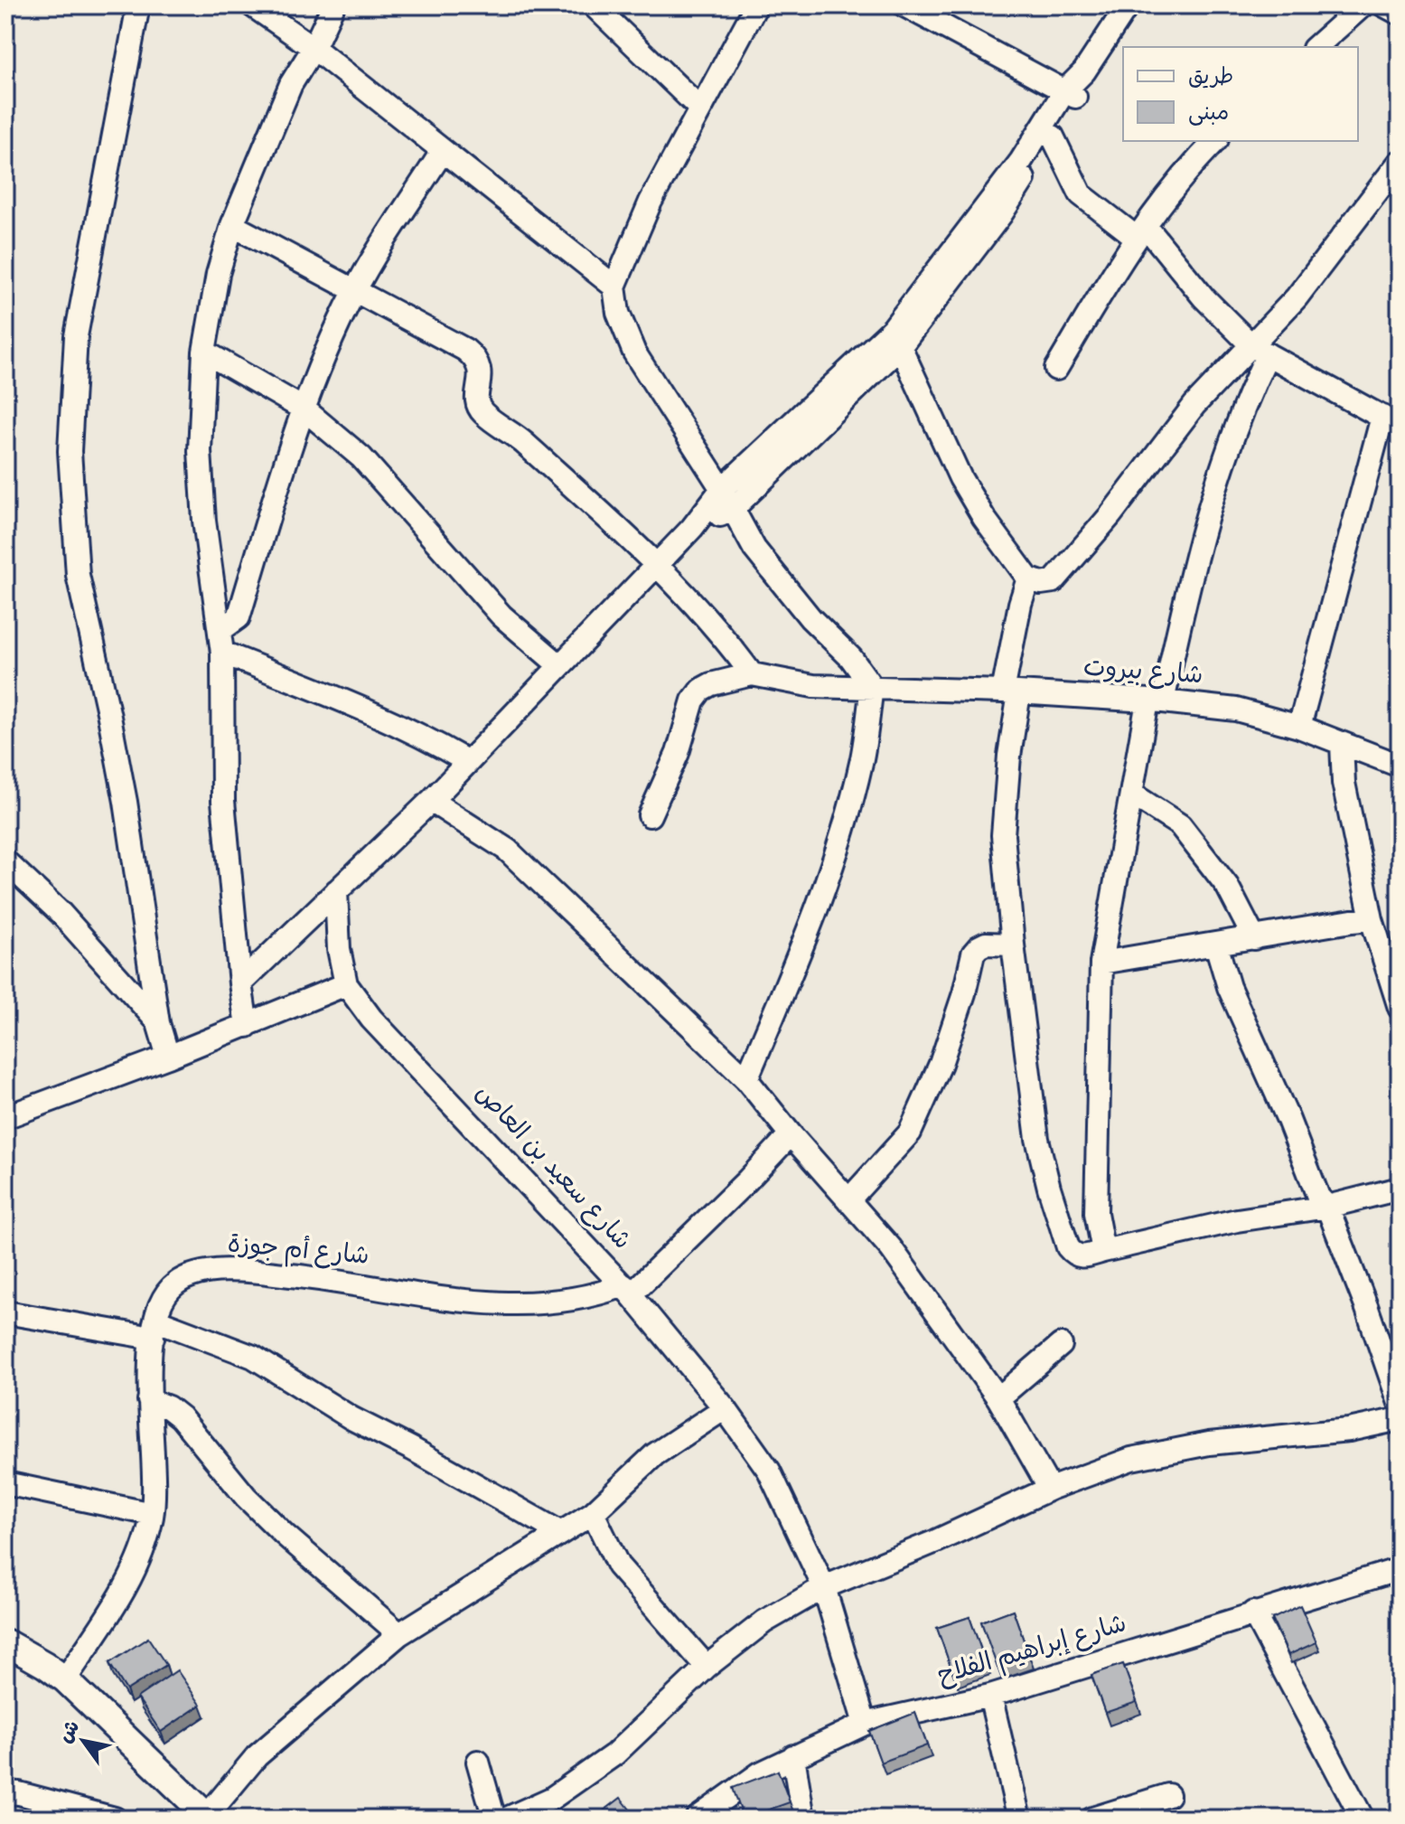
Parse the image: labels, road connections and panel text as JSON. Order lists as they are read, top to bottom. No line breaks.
{"streets":{"street":["شارع بيروت","شارع سعيد بن العاص","شارع أم جوزة","شارع إبراهيم الفلاح"]},"crossings":[["شارع سعيد بن العاص","شارع أم جوزة"],["شارع سعيد بن العاص","شارع إبراهيم الفلاح"]],"legend":["طريق","مبنى"],"north":"top left"}
